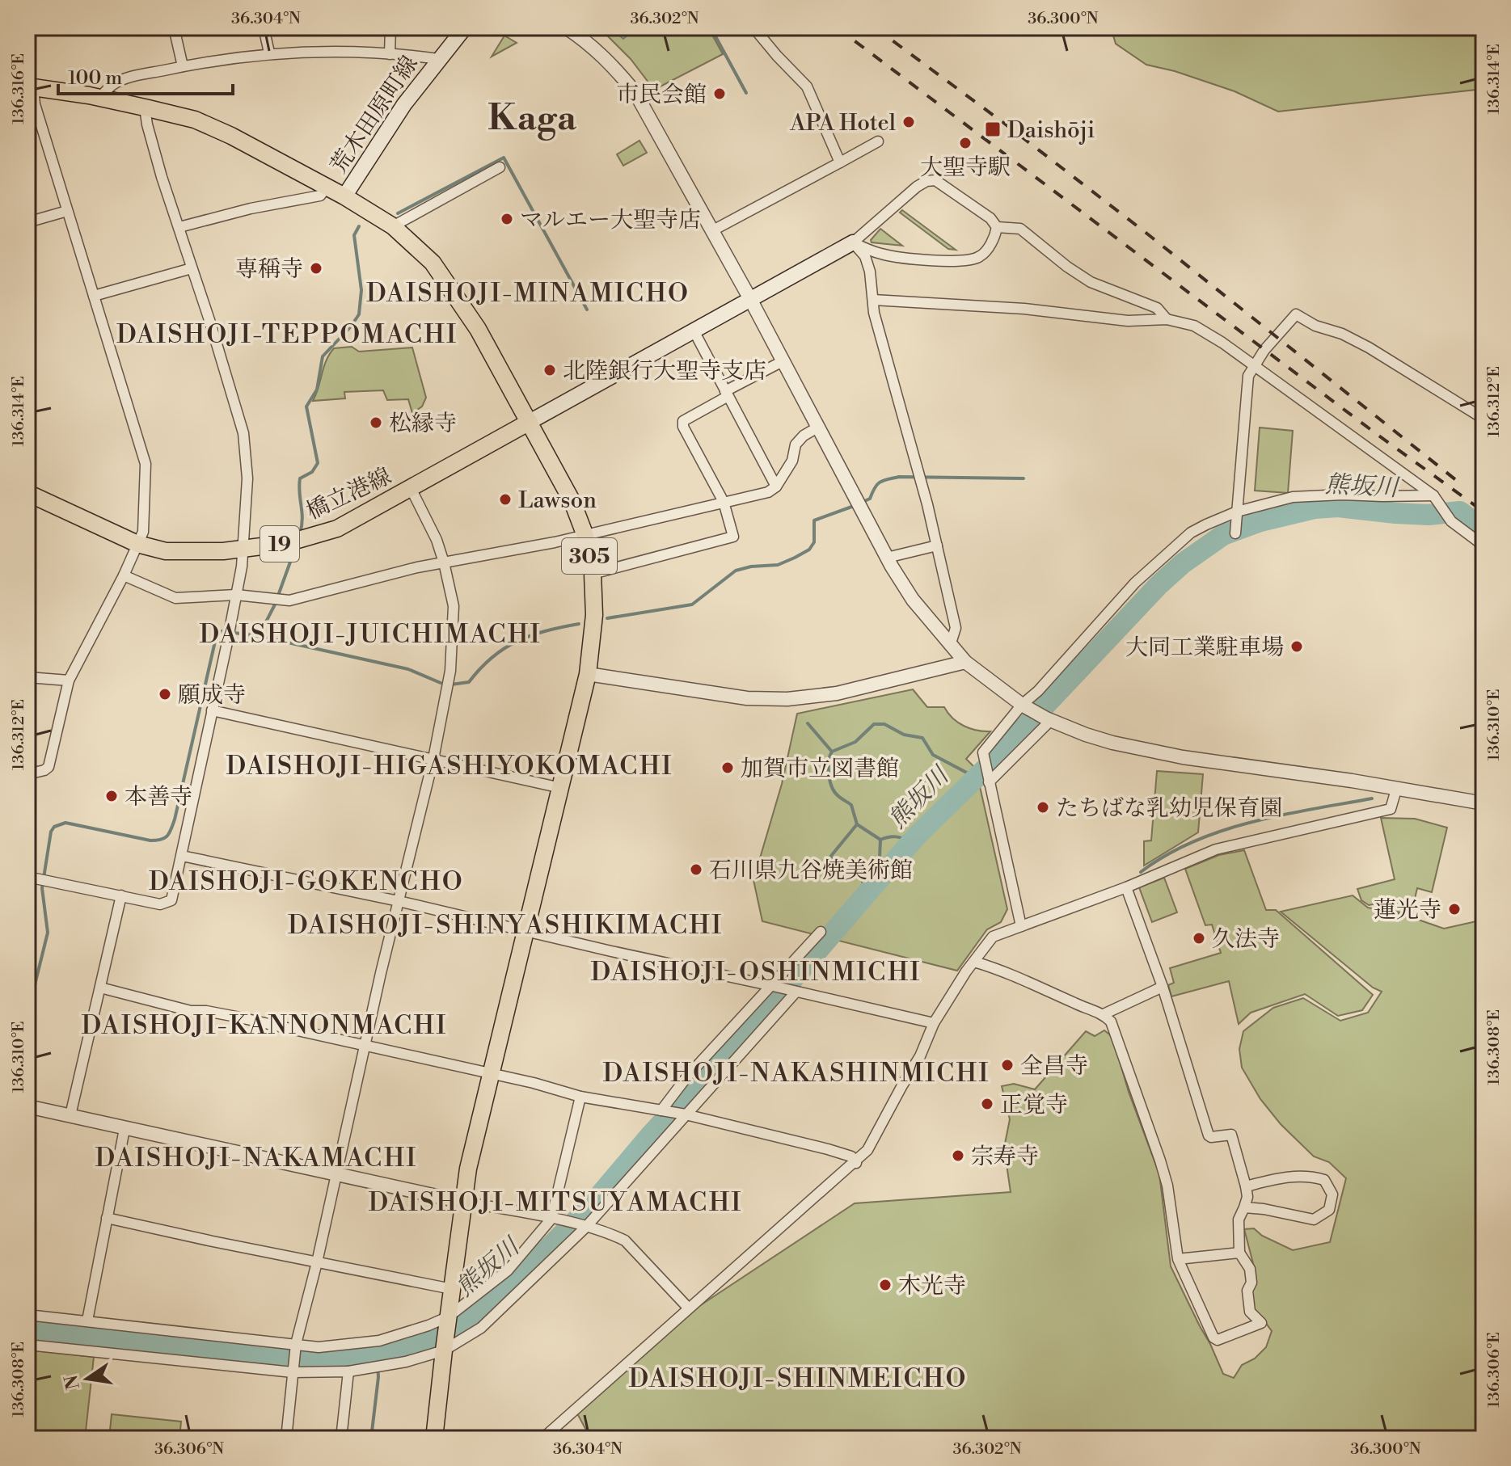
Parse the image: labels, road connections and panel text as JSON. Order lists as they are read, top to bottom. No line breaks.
{"streets":{"main road":["荒木田原町線","橋立港線","19","305"]},"crossings":[["荒木田原町線","305"],["橋立港線","305"]],"districts":["Kaga","DAISHOJI-MINAMICHO","DAISHOJI-TEPPOMACHI","DAISHOJI-JUICHIMACHI","DAISHOJI-HIGASHIYOKOMACHI","DAISHOJI-GOKENCHO","DAISHOJI-SHINYASHIKIMACHI","DAISHOJI-OSHINMICHI","DAISHOJI-KANNONMACHI","DAISHOJI-NAKASHINMICHI","DAISHOJI-NAKAMACHI","DAISHOJI-MITSUYAMACHI","DAISHOJI-SHINMEICHO"],"water":["熊坂川"],"places":{"other":["市民会館","APA Hotel","大聖寺駅","マルエー大聖寺店","専稱寺","北陸銀行大聖寺支店","松縁寺","Lawson","大同工業駐車場","願成寺","加賀市立図書館","本善寺","たちばな乳幼児保育園","石川県九谷焼美術館","蓮光寺","久法寺","全昌寺","正覚寺","宗寿寺","木光寺"],"transit":["Daishōji"]},"scale_bar":"100 m","north":"left","coordinates":["36.304°N","36.302°N","36.300°N","136.314°E","136.316°E","136.312°E","136.310°E","136.308°E","136.306°E","36.306°N"]}
